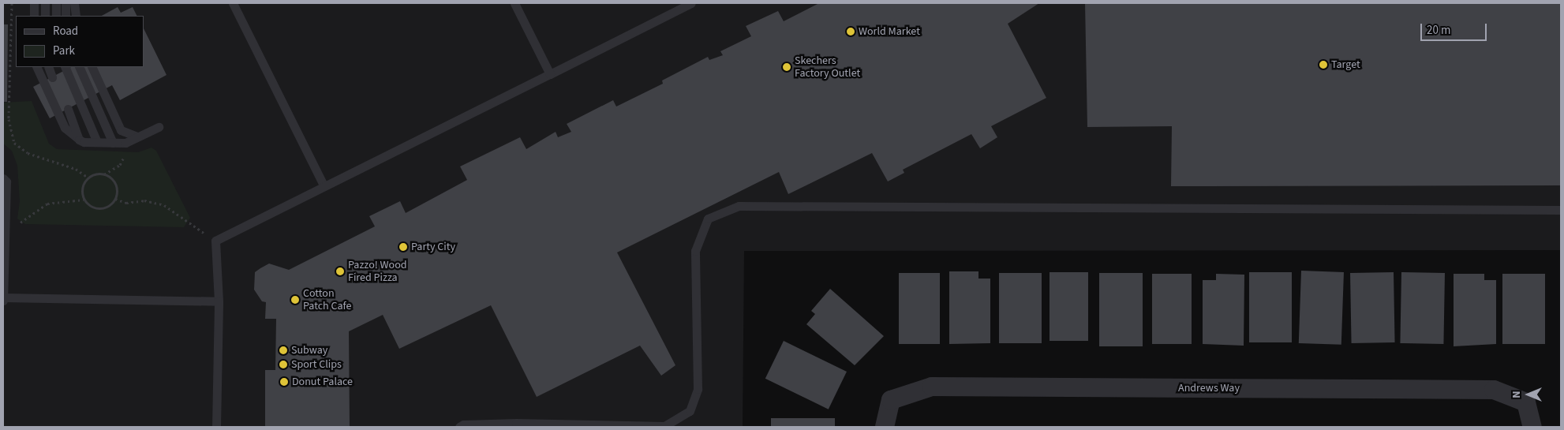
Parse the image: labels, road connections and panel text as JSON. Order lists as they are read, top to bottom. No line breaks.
{"streets":{"street":["Andrews Way"]},"places":["World Market","Target","Skechers Factory Outlet","Party City","Pazzo! Wood Fired Pizza","Cotton Patch Cafe","Subway","Sport Clips","Donut Palace"],"legend":["Road","Park"],"scale_bar":"20 m","north":"left"}
